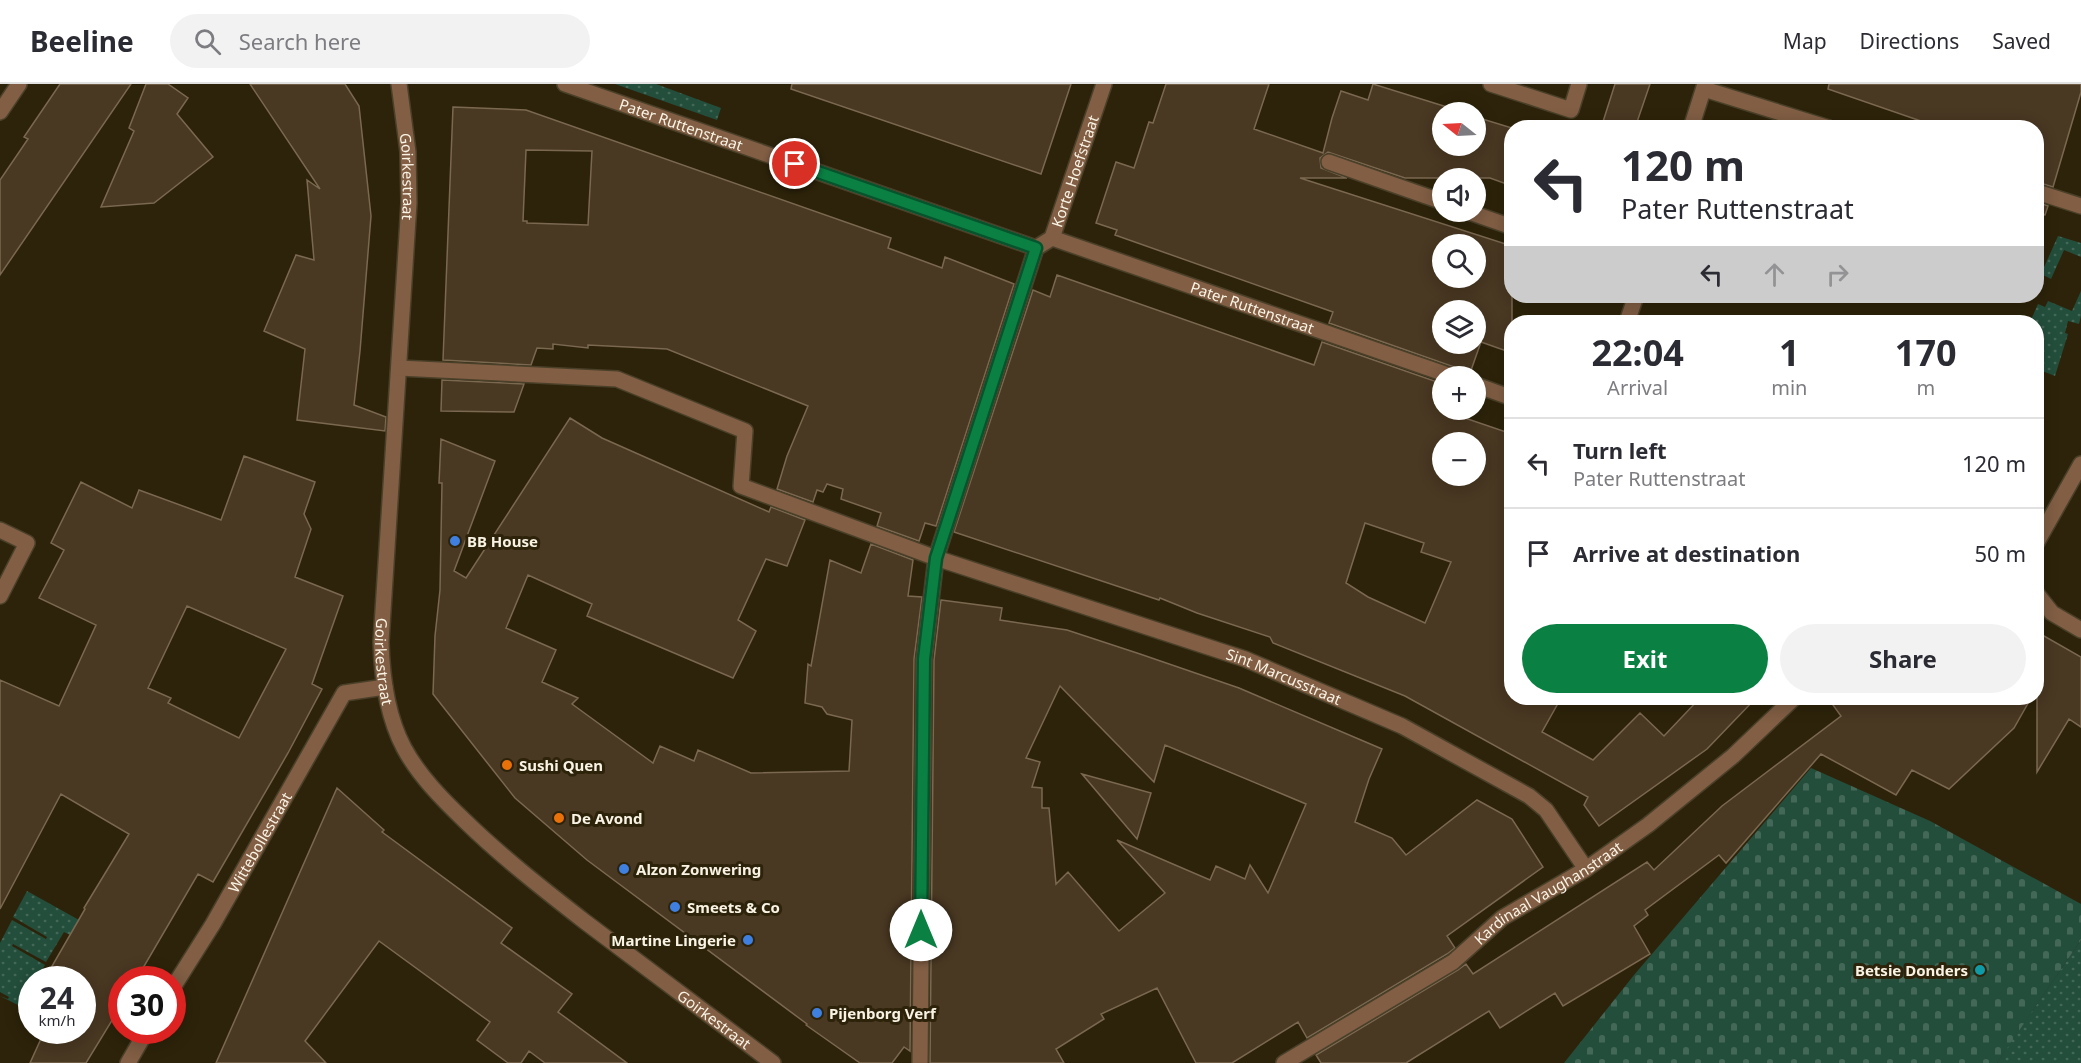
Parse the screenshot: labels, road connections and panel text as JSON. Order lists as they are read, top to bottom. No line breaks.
{"streets":{"street":["Pater Ruttenstraat","Korte Hoefstraat","Goirkestraat","Sint Marcusstraat","Wittebollestraat","Kardinaal Vaughanstraat"]},"crossings":[["Pater Ruttenstraat","Korte Hoefstraat"],["Goirkestraat","Sint Marcusstraat"],["Goirkestraat","Wittebollestraat"],["Sint Marcusstraat","Kardinaal Vaughanstraat"]],"places":["BB House","Sushi Quen","De Avond","Alzon Zonwering","Smeets & Co","Martine Lingerie","Betsie Donders","Pijenborg Verf"],"north":"left","page":{"header":"Beeline","search":"Search here","nav":["Map","Directions","Saved"],"map_buttons":["+","−"],"turn":["120 m","Pater Ruttenstraat"],"eta":["22:04","Arrival","1","min","170","m"],"list":[{"name":"Turn left","note":"Pater Ruttenstraat","value":"120 m"},{"name":"Arrive at destination","value":"50 m"}],"buttons":["Exit","Share"],"speed":"24 km/h","limit":"30"}}
